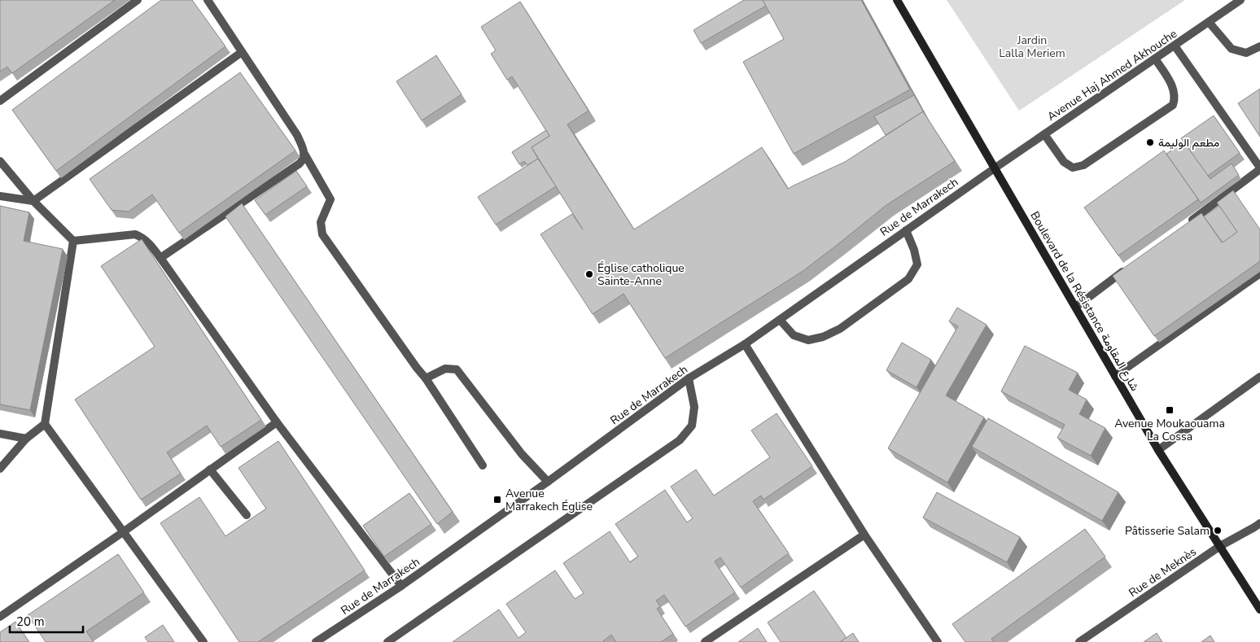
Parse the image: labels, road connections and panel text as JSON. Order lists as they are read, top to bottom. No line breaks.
{"streets":{"street":["Avenue Haj Ahmed Akhouche","Rue de Marrakech","Boulevard de la Résistance شارع المقاومة","Rue de Meknès"]},"crossings":[["Avenue Haj Ahmed Akhouche","Rue de Marrakech"],["Avenue Haj Ahmed Akhouche","Boulevard de la Résistance شارع المقاومة"],["Rue de Marrakech","Boulevard de la Résistance شارع المقاومة"],["Boulevard de la Résistance شارع المقاومة","Rue de Meknès"]],"parks":["Jardin Lalla Meriem"],"places":{"other":["مطعم الوليمة","Église catholique Sainte-Anne","Pâtisserie Salam"],"transit":["Avenue Moukaouama La Cossa","Avenue Marrakech Église"]},"scale_bar":"20 m"}
